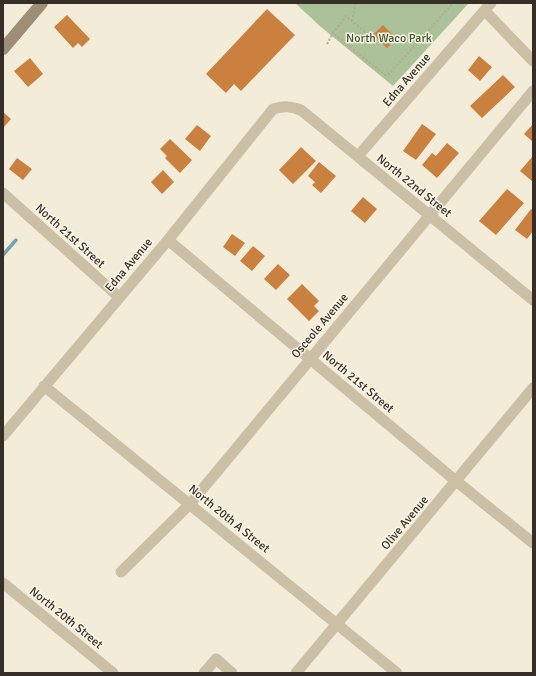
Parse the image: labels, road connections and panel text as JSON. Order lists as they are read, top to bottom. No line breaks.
{"streets":{"street":["Edna Avenue","North 22nd Street","North 21st Street","Osceole Avenue","North 20th A Street","Olive Avenue","North 20th Street"]},"crossings":[["Edna Avenue","North 22nd Street"],["Edna Avenue","North 21st Street"],["Edna Avenue","North 20th A Street"],["North 22nd Street","Osceole Avenue"],["North 21st Street","Osceole Avenue"],["North 21st Street","Olive Avenue"],["Osceole Avenue","North 20th A Street"],["North 20th A Street","Olive Avenue"]],"parks":["North Waco Park"]}
